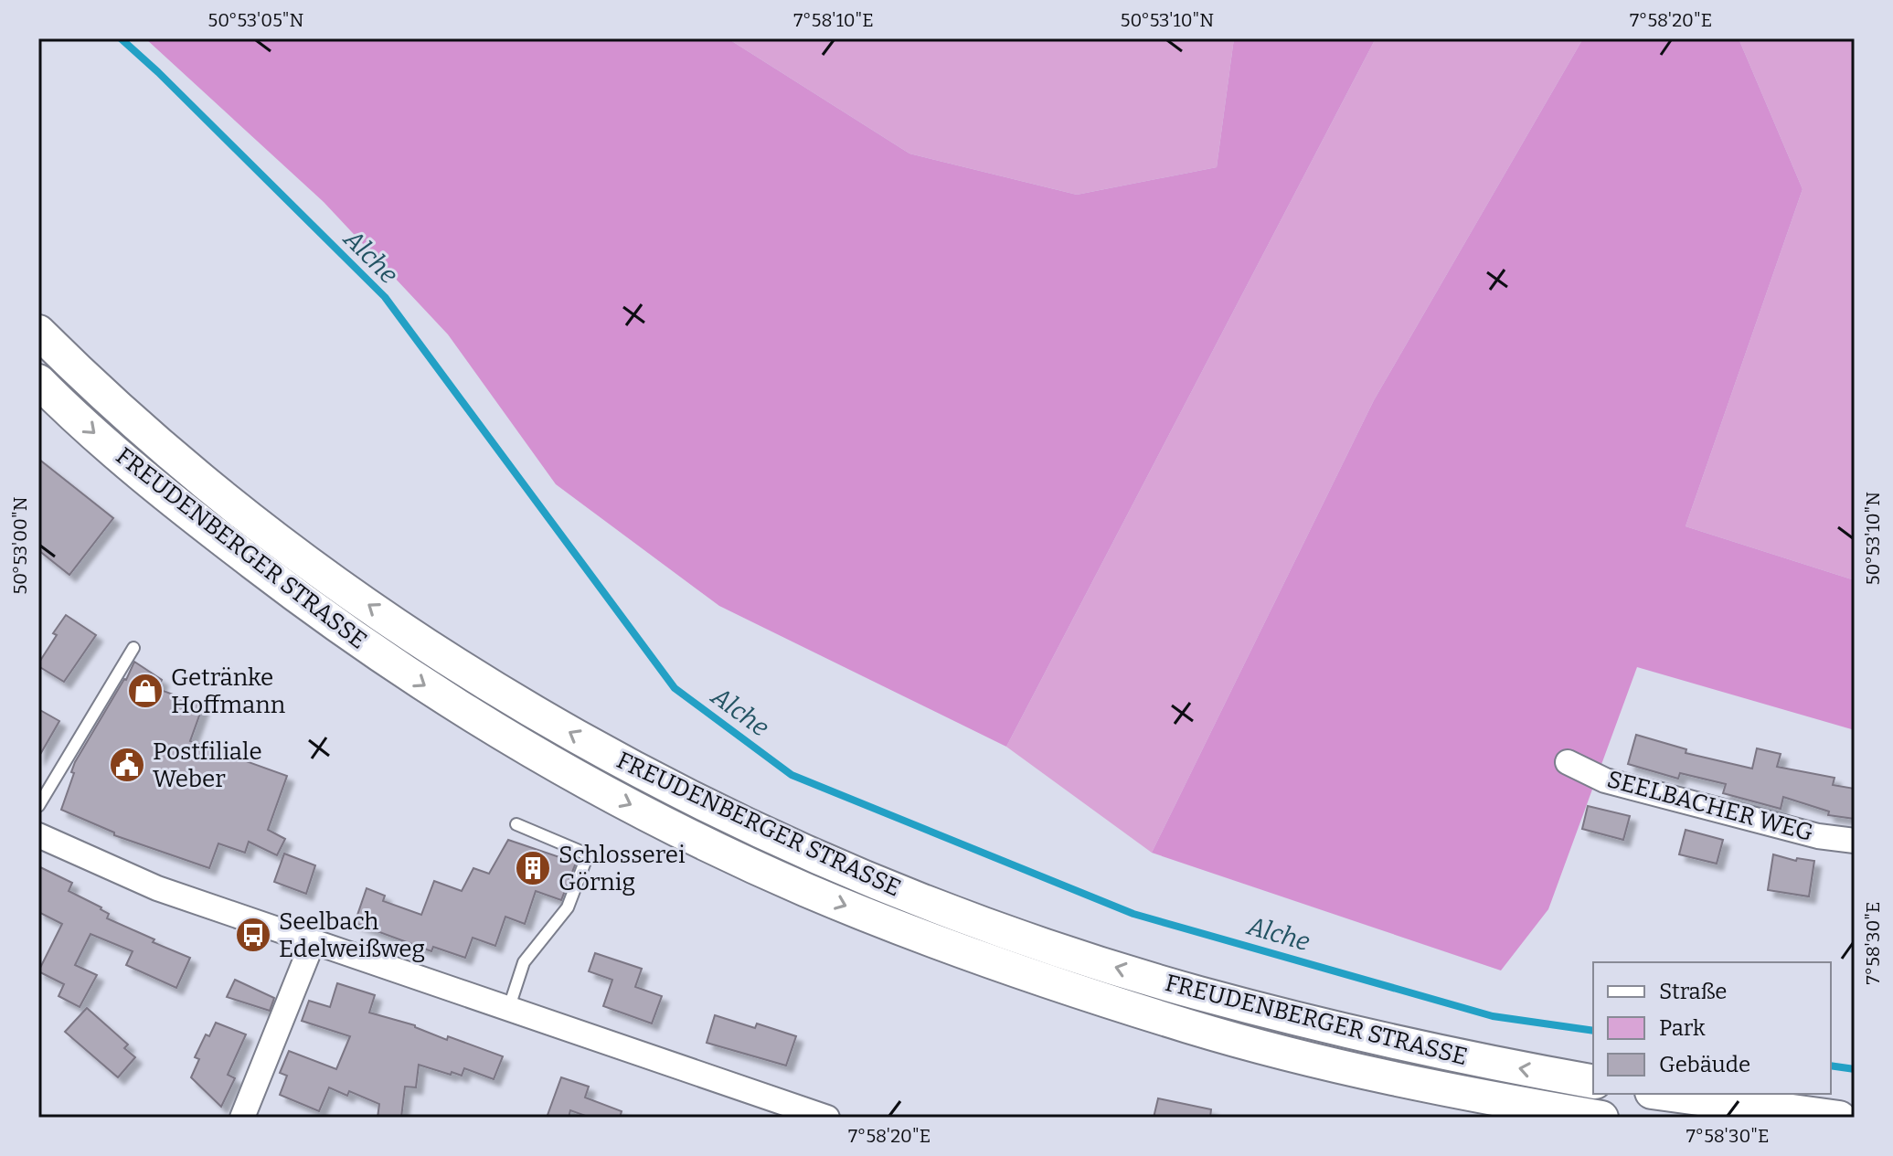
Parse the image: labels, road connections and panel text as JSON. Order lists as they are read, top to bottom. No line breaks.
{"streets":{"main road":["FREUDENBERGER STRASSE"],"street":["SEELBACHER WEG"]},"water":["Alche"],"places":{"shop":["Getränke Hoffmann"],"public building":["Postfiliale Weber"],"building":["Schlosserei Görnig"],"bus stop":["Seelbach Edelweißweg"]},"legend":["Straße","Park","Gebäude"],"coordinates":["50°53'05\"N","7°58'10\"E","50°53'10\"N","7°58'20\"E","50°53'00\"N","7°58'30\"E"]}
